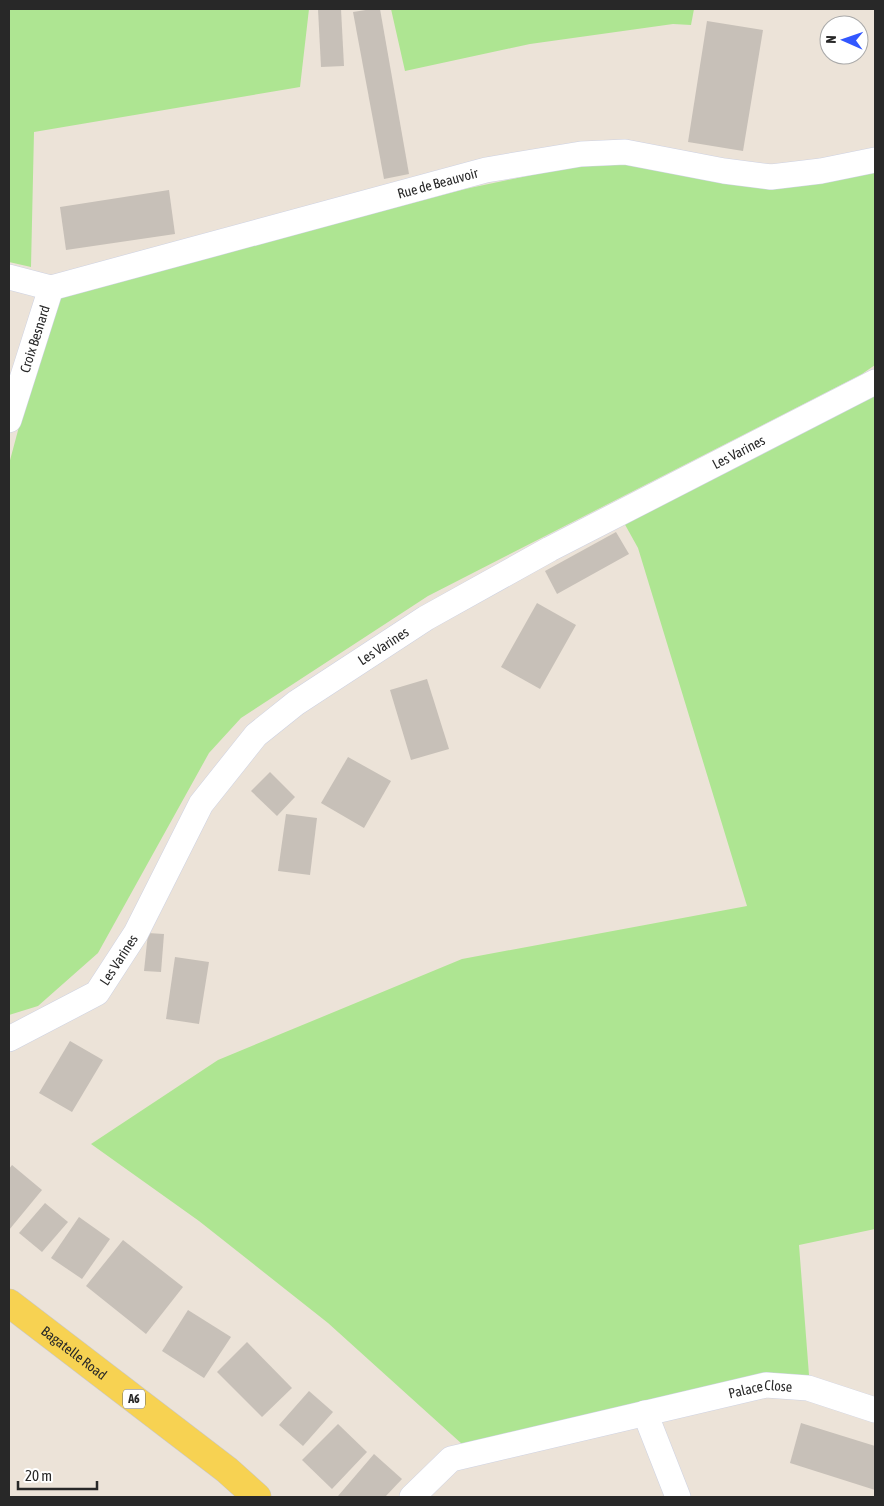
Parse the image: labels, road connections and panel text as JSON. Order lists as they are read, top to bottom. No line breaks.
{"streets":{"main road":["Bagatelle Road","A6"],"street":["Rue de Beauvoir","Croix Besnard","Les Varines","Palace Close"]},"crossings":[["Rue de Beauvoir","Croix Besnard"]],"scale_bar":"20 m","north":"left"}
